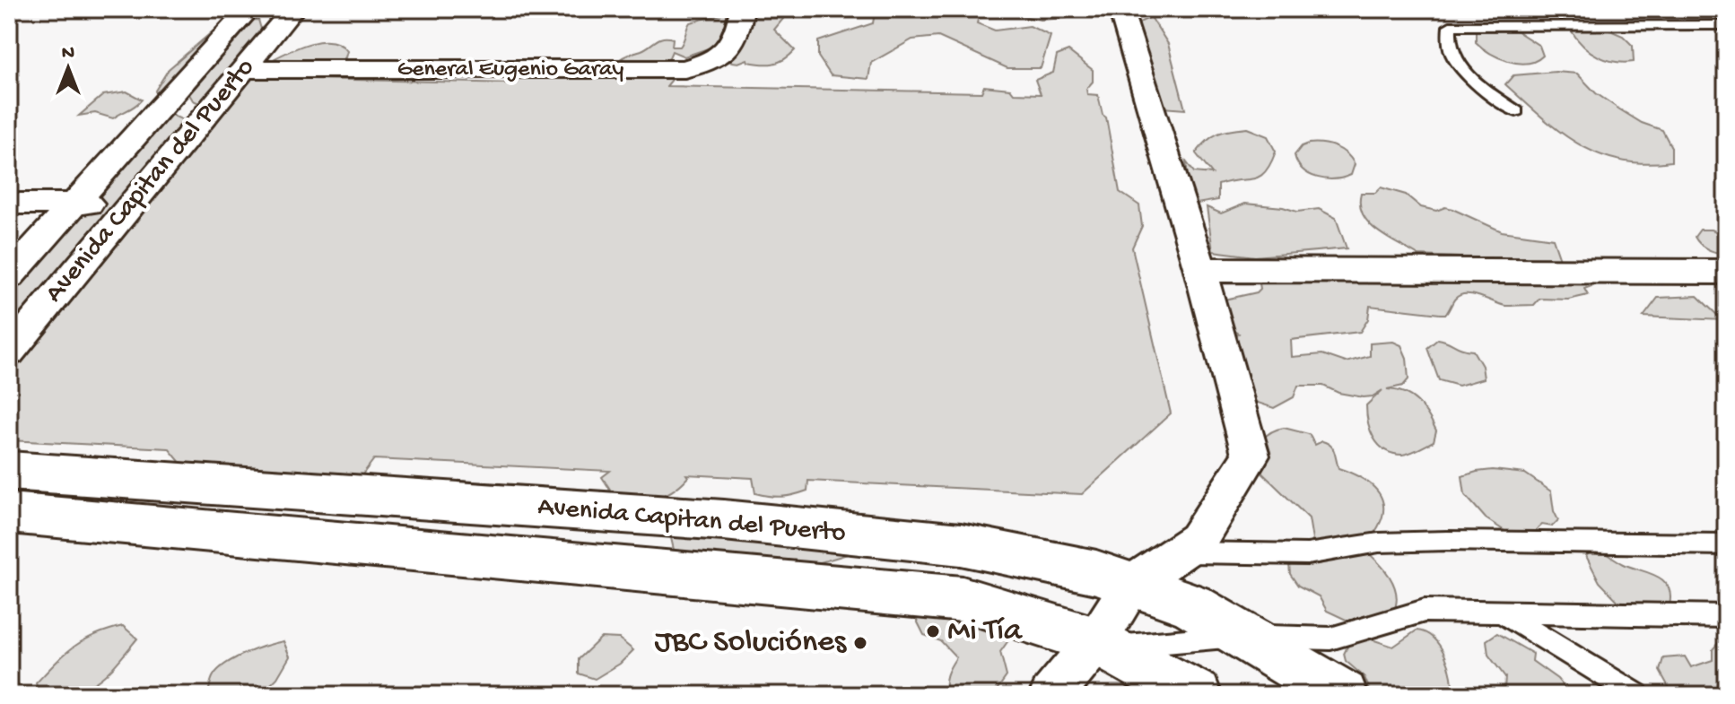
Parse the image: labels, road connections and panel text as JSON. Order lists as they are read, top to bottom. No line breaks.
{"streets":{"street":["General Eugenio Garay","Avenida Capitan del Puerto"]},"crossings":[["General Eugenio Garay","Avenida Capitan del Puerto"]],"places":["Mi Tía","JBC Soluciónes"],"north":"top"}
